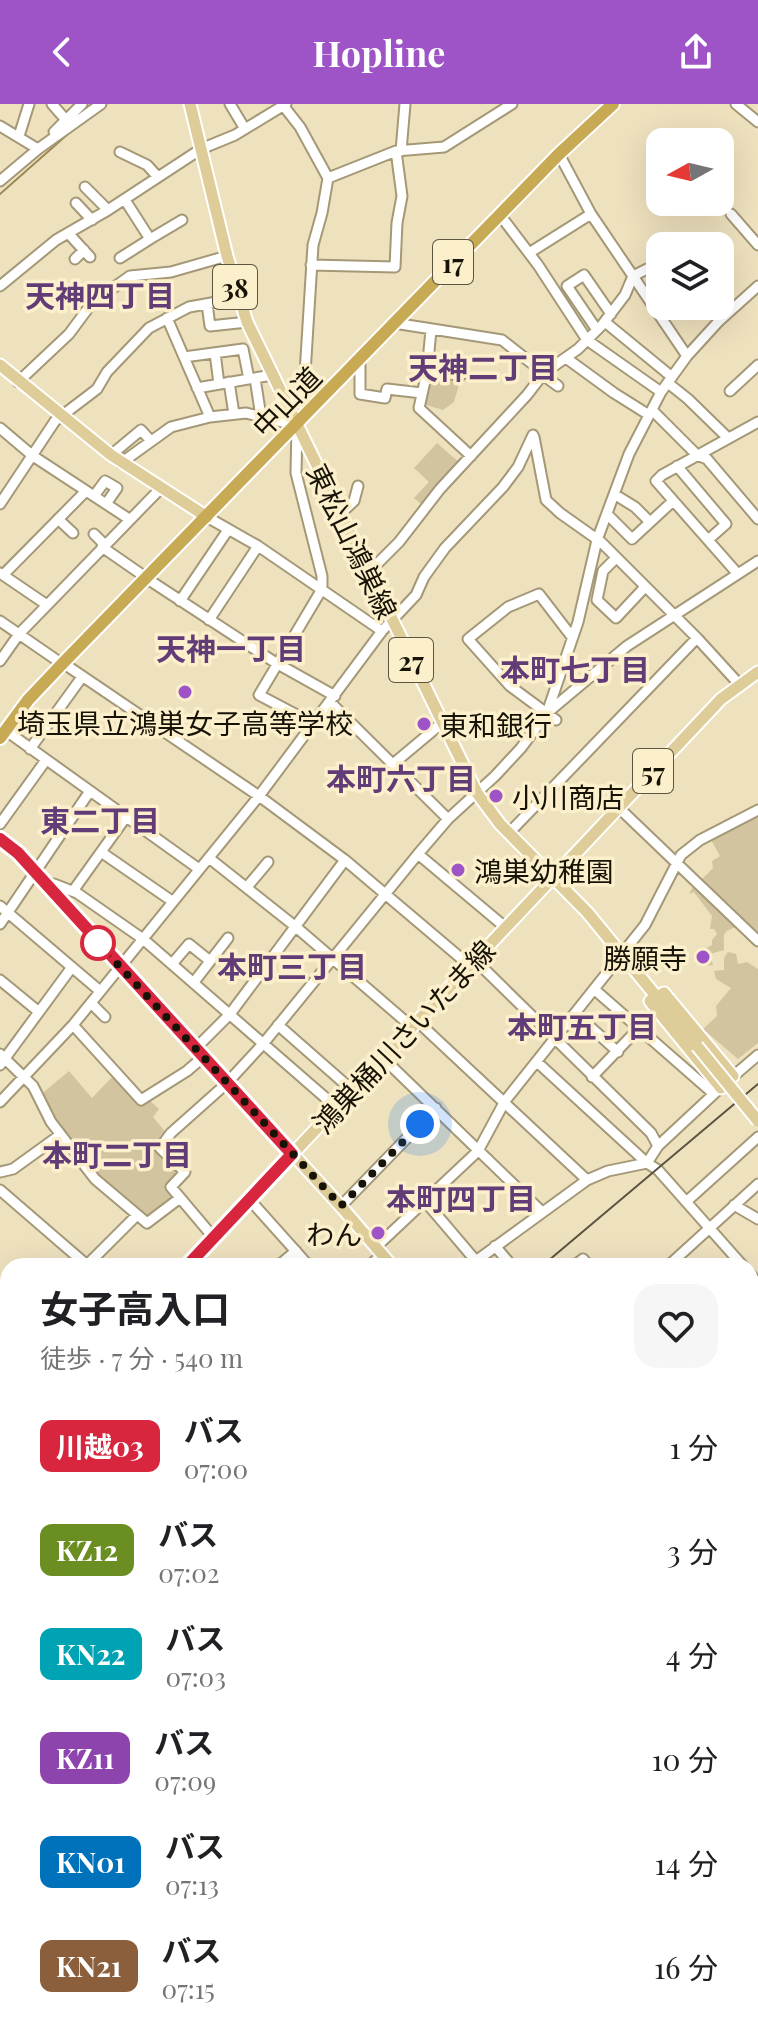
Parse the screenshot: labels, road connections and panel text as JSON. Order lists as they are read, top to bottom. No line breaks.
{"streets":{"highway":["17","中山道"],"main road":["38","東松山鴻巣線","27","57","鴻巣桶川さいたま線"]},"crossings":[["38","中山道"],["38","東松山鴻巣線"],["中山道","東松山鴻巣線"],["東松山鴻巣線","57"],["東松山鴻巣線","鴻巣桶川さいたま線"],["57","鴻巣桶川さいたま線"]],"districts":["天神四丁目","天神二丁目","天神一丁目","本町七丁目","本町六丁目","東二丁目","本町三丁目","本町五丁目","本町二丁目","本町四丁目"],"places":["埼玉県立鴻巣女子高等学校","東和銀行","小川商店","鴻巣幼稚園","勝願寺","わん"],"lines":["bus line 川越03"],"north":"left","page":{"header":"Hopline","heading":["女子高入口","徒歩 · 7 分 · 540 m"],"list":[{"mark":"川越03","name":"バス","note":"07:00","value":"1 分"},{"mark":"KZ12","name":"バス","note":"07:02","value":"3 分"},{"mark":"KN22","name":"バス","note":"07:03","value":"4 分"},{"mark":"KZ11","name":"バス","note":"07:09","value":"10 分"},{"mark":"KN01","name":"バス","note":"07:13","value":"14 分"},{"mark":"KN21","name":"バス","note":"07:15","value":"16 分"}]}}
